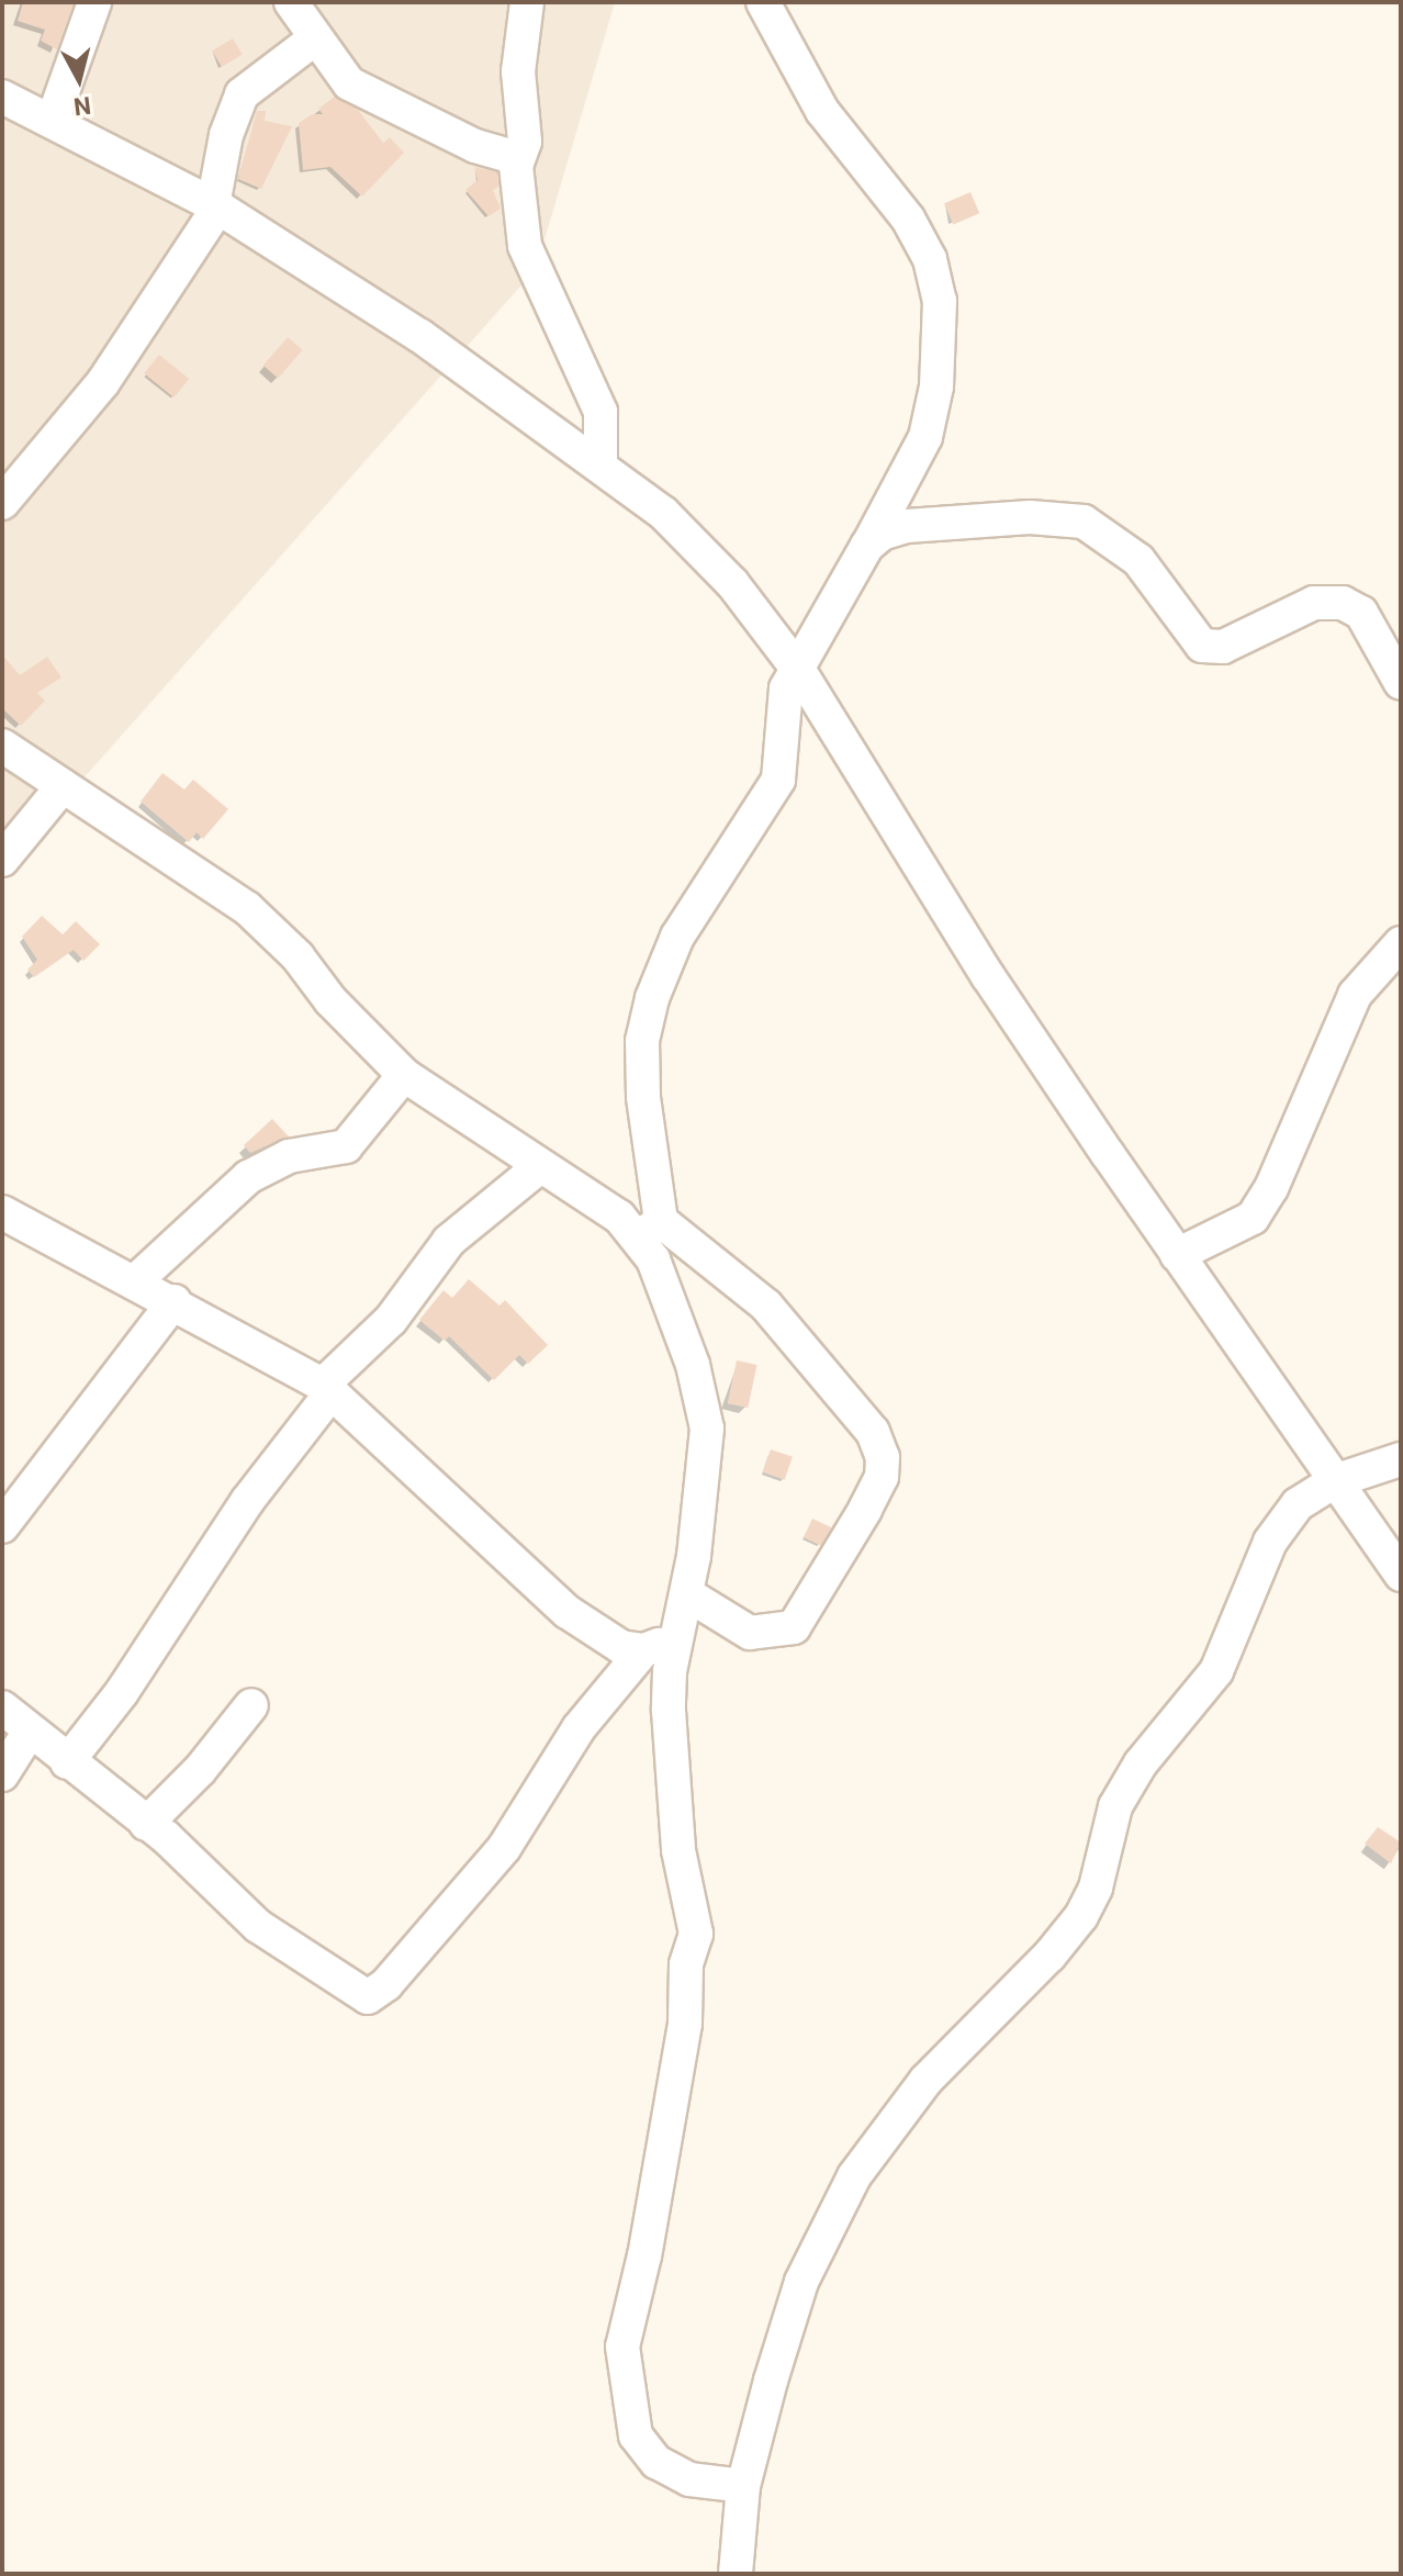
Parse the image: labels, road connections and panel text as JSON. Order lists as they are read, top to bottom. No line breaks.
{"north":"bottom"}
